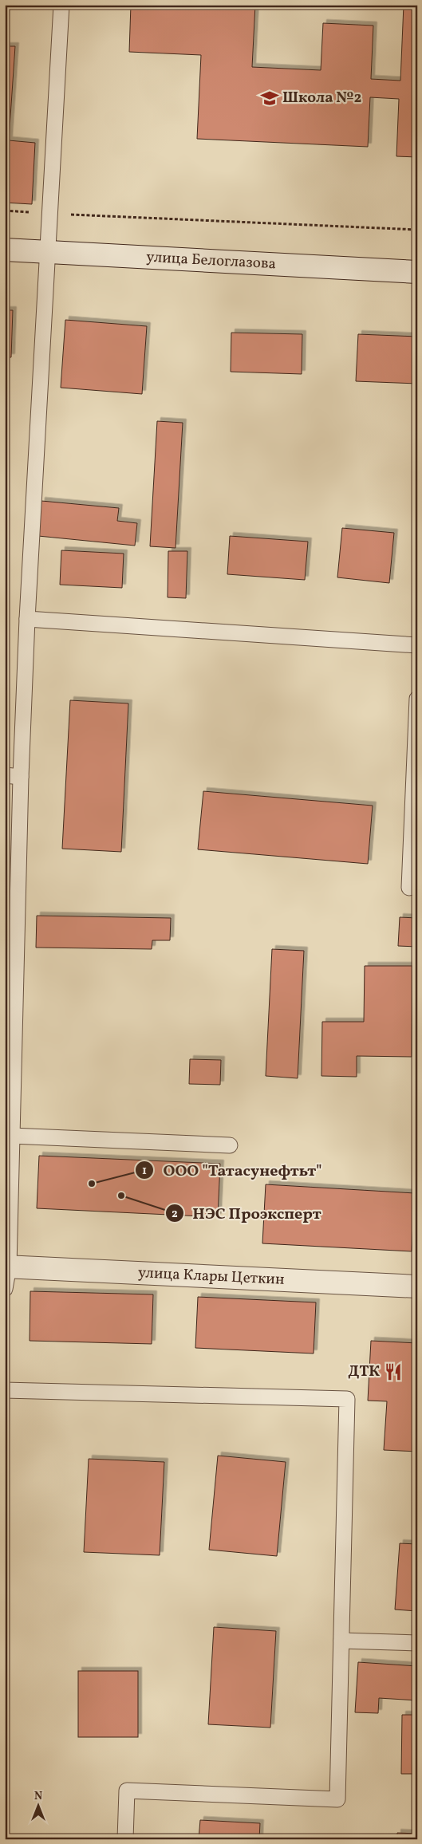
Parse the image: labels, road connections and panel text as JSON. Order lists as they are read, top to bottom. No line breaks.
{"streets":{"street":["улица Белоглазова","улица Клары Цеткин"]},"places":{"school or university":["Школа №2"],"other":["ООО \"Татасунефтьт\"","НЭС Проэксперт"],"restaurant":["ДТК"]},"north":"top"}
